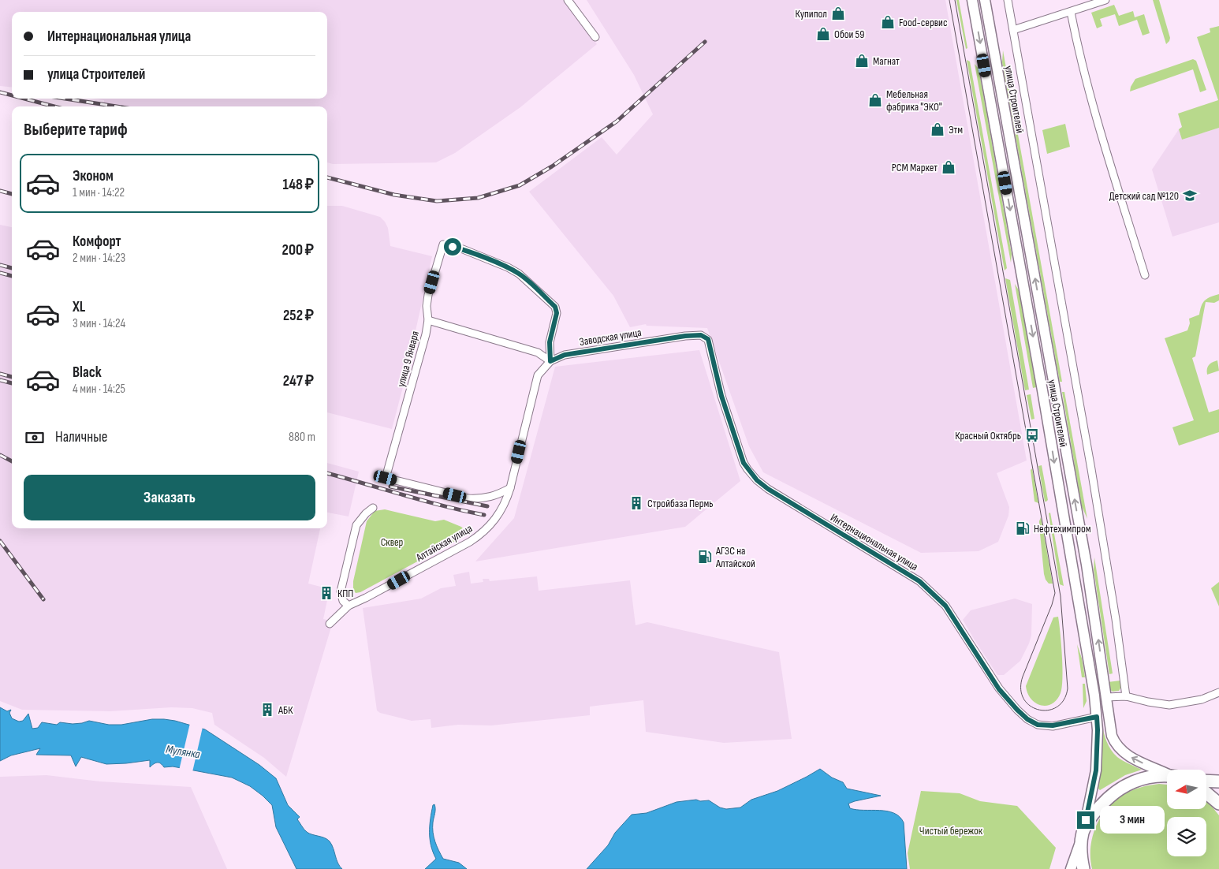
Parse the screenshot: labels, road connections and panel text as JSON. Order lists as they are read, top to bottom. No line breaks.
{"streets":{"main road":["улица Строителей"],"street":["Заводская улица","улица 9 Января","Интернациональная улица","Алтайская улица"]},"crossings":[["улица Строителей","Интернациональная улица"],["Заводская улица","улица 9 Января"],["Заводская улица","Интернациональная улица"],["Заводская улица","Алтайская улица"],["улица 9 Января","Алтайская улица"]],"water":["Мулянка"],"parks":["Сквер","Чистый бережок"],"places":{"shop":["Купипол","Food-сервис","Обои 59","Магнат","Мебельная фабрика \"ЭКО\"","Этм","РСМ Маркет"],"school or university":["Детский сад №120"],"bus stop":["Красный Октябрь"],"building":["Стройбаза Пермь","КПП","АБК"],"fuel station":["Нефтехимпром","АГЗС на Алтайской"]},"north":"left","page":{"banner":["Интернациональная улица","улица Строителей"],"heading":"Выберите тариф","list":[{"name":"Эконом","note":"1 мин · 14:22","value":"148 ₽"},{"name":"Комфорт","note":"2 мин · 14:23","value":"200 ₽"},{"name":"XL","note":"3 мин · 14:24","value":"252 ₽"},{"name":"Black","note":"4 мин · 14:25","value":"247 ₽"}],"pay":["Наличные","880 m"],"buttons":"Заказать","bubble":"3 мин"}}
